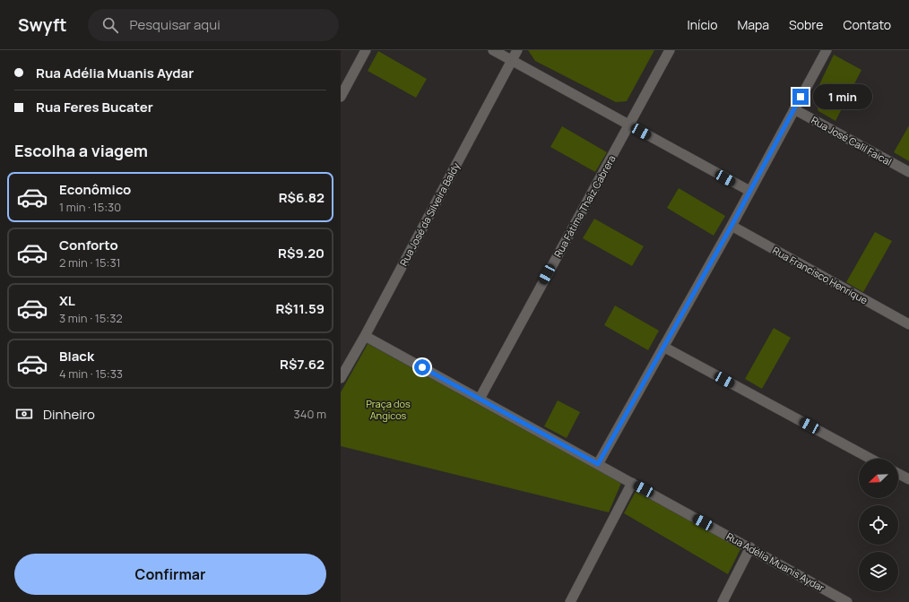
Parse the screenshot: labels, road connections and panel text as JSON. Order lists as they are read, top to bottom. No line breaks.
{"streets":{"street":["Rua José Calil Faical","Rua Fátima Thaiz Cabrera","Rua José da Silveira Baldy","Rua Francisco Henrique","Rua Adélia Muanis Aydar"]},"crossings":[["Rua Fátima Thaiz Cabrera","Rua Adélia Muanis Aydar"],["Rua José da Silveira Baldy","Rua Adélia Muanis Aydar"]],"parks":["Praça dos Angicos"],"north":"bottom left","page":{"header":"Swyft","search":"Pesquisar aqui","nav":["Início","Mapa","Sobre","Contato"],"banner":["Rua Adélia Muanis Aydar","Rua Feres Bucater"],"bubble":"1 min","heading":"Escolha a viagem","list":[{"name":"Econômico","note":"1 min · 15:30","value":"R$6.82"},{"name":"Conforto","note":"2 min · 15:31","value":"R$9.20"},{"name":"XL","note":"3 min · 15:32","value":"R$11.59"},{"name":"Black","note":"4 min · 15:33","value":"R$7.62"}],"pay":["Dinheiro","340 m"],"buttons":"Confirmar"}}
